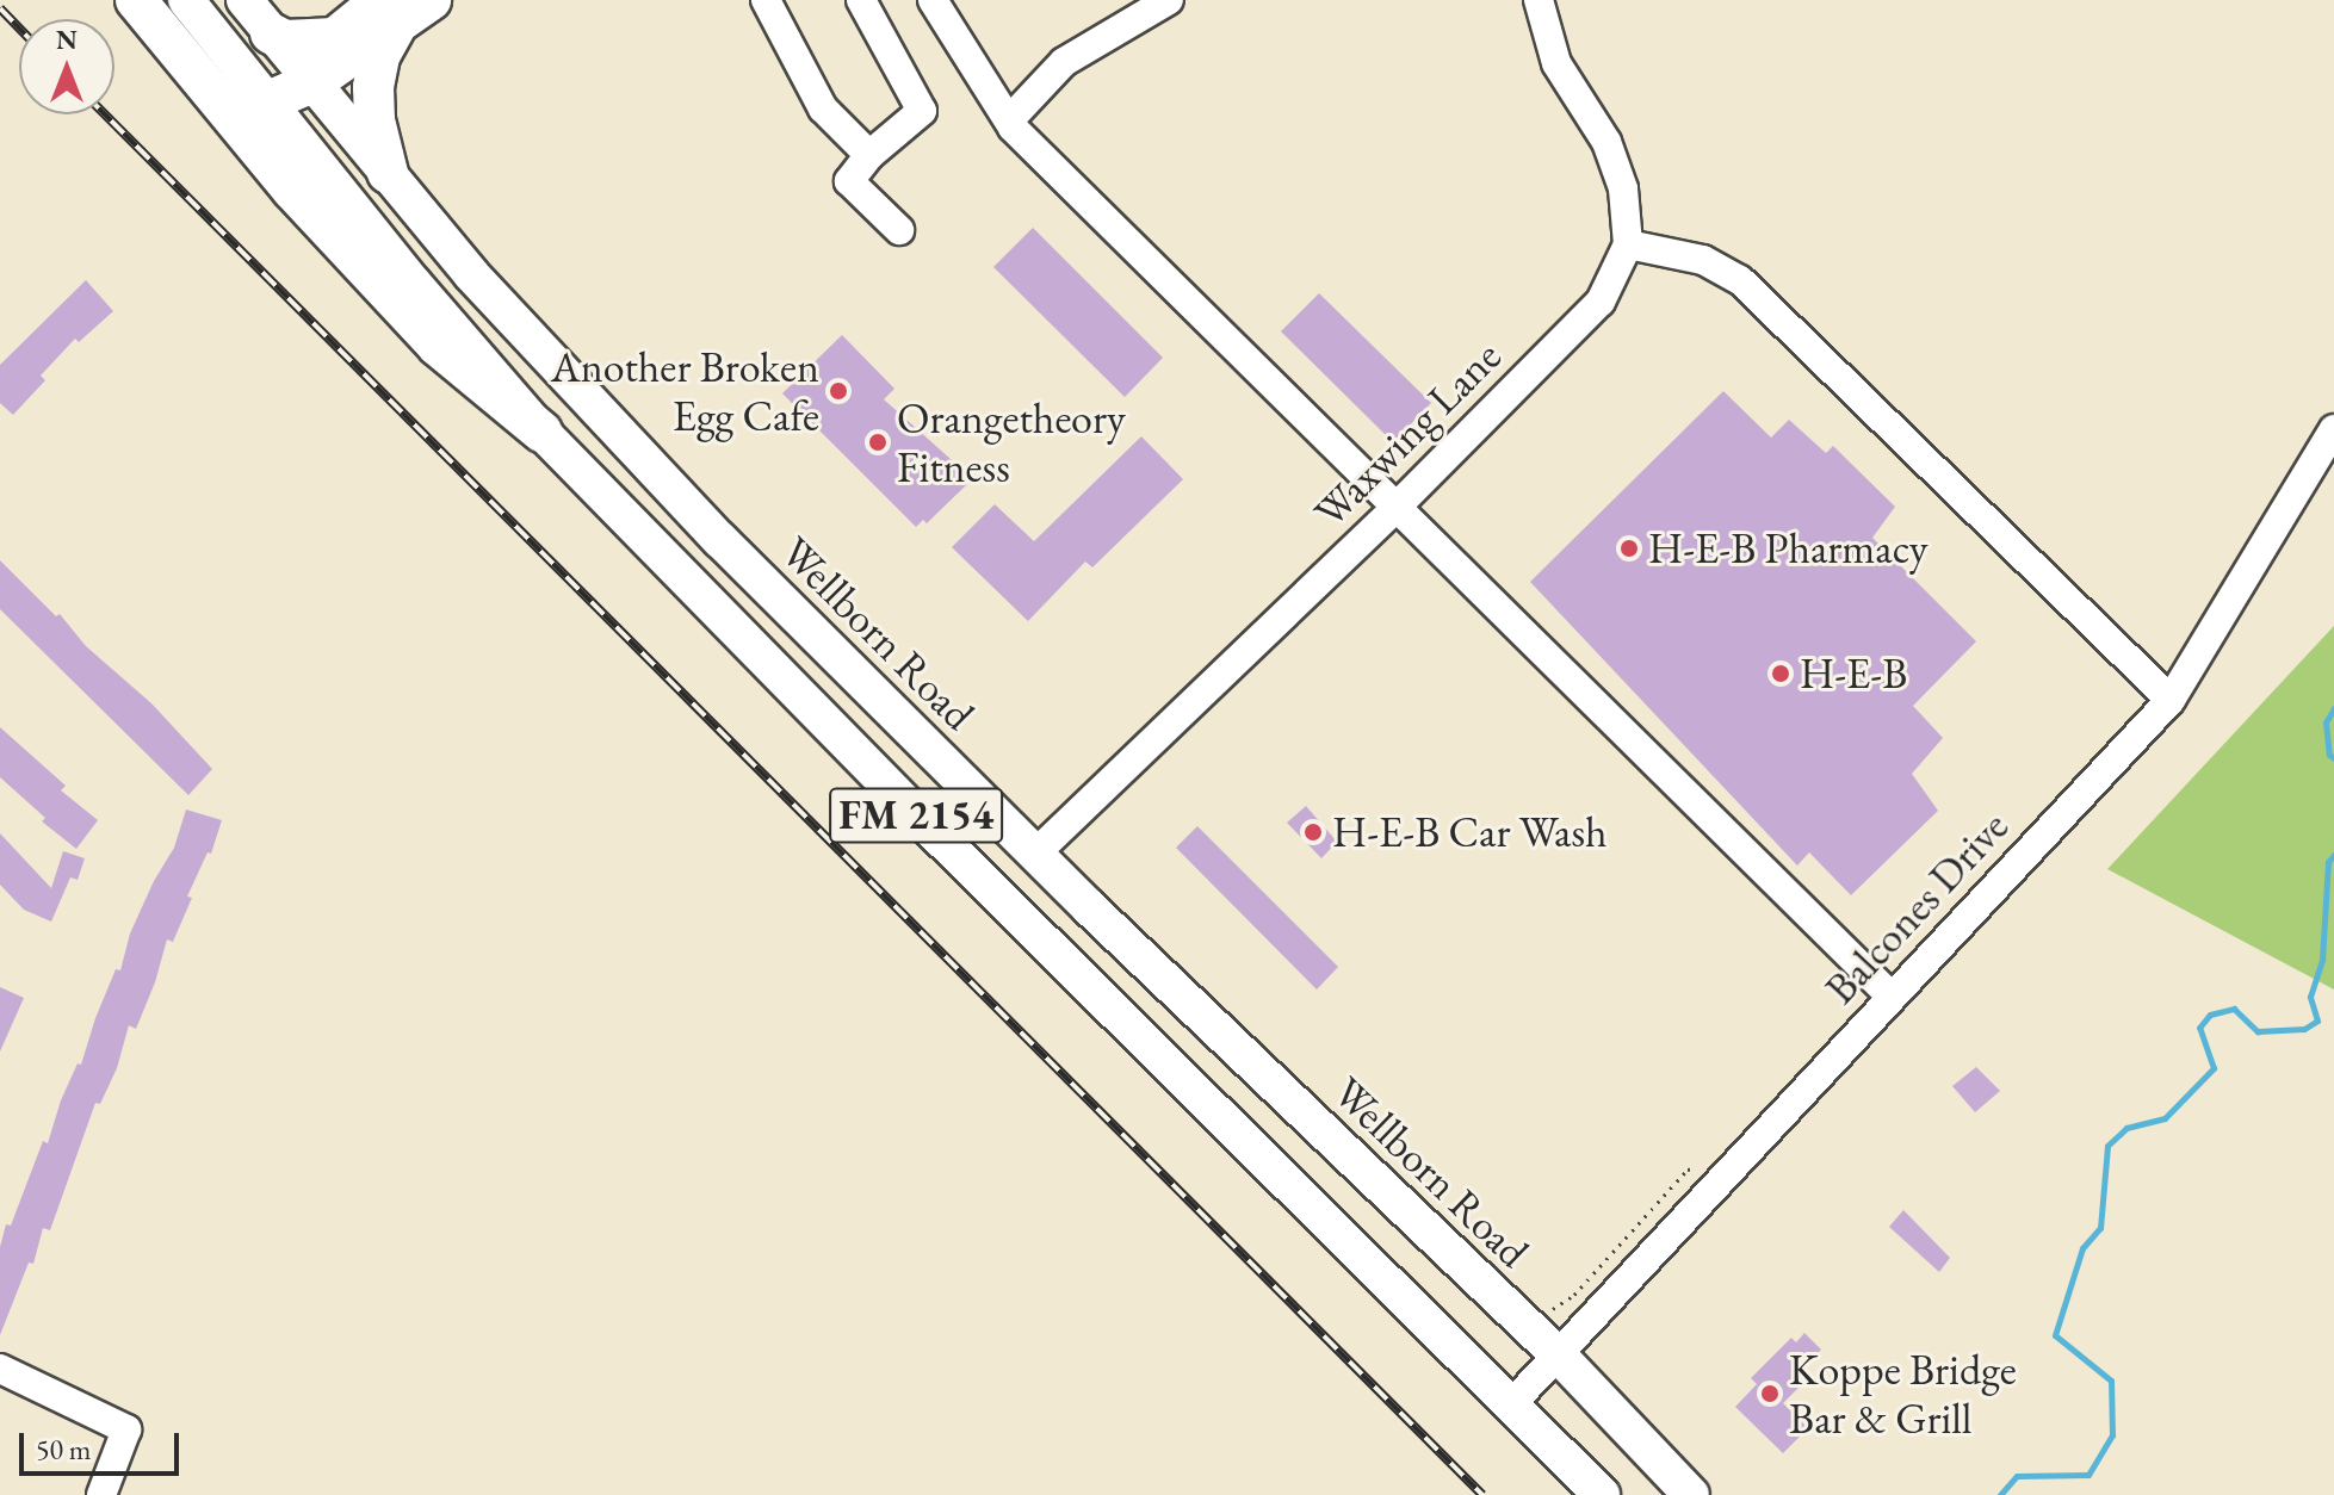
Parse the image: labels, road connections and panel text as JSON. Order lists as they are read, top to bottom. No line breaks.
{"streets":{"main road":["Wellborn Road","FM 2154"],"street":["Waxwing Lane","Balcones Drive"]},"crossings":[["Waxwing Lane","Wellborn Road"],["Wellborn Road","Balcones Drive"],["FM 2154","Balcones Drive"]],"places":["Another Broken Egg Cafe","Orangetheory Fitness","H-E-B Pharmacy","H-E-B","H-E-B Car Wash","Koppe Bridge Bar & Grill"],"scale_bar":"50 m","north":"top"}
